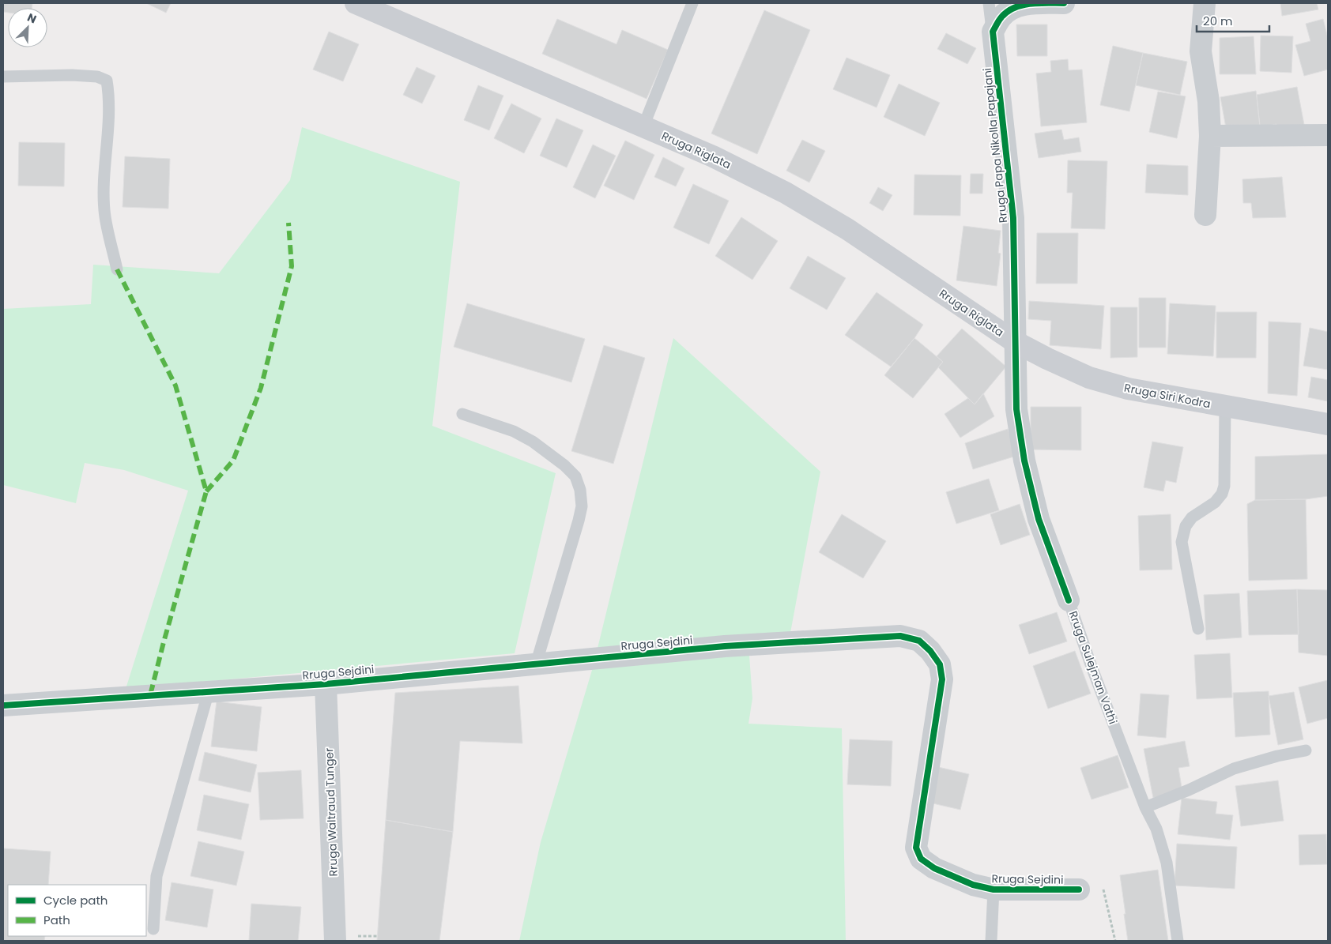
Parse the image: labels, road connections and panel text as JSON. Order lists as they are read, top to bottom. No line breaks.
{"streets":{"main road":["Rruga Riglata","Rruga Siri Kodra"],"street":["Rruga Papa Nikolla Papajani","Rruga Sejdini","Rruga Sulejman Vathi","Rruga Waltraud Tunger"]},"crossings":[["Rruga Papa Nikolla Papajani","Rruga Riglata"],["Rruga Papa Nikolla Papajani","Rruga Siri Kodra"],["Rruga Papa Nikolla Papajani","Rruga Sulejman Vathi"],["Rruga Riglata","Rruga Siri Kodra"],["Rruga Riglata","Rruga Sulejman Vathi"],["Rruga Siri Kodra","Rruga Sulejman Vathi"],["Rruga Sejdini","Rruga Waltraud Tunger"]],"legend":["Cycle path","Path"],"scale_bar":"20 m","north":"top right"}
